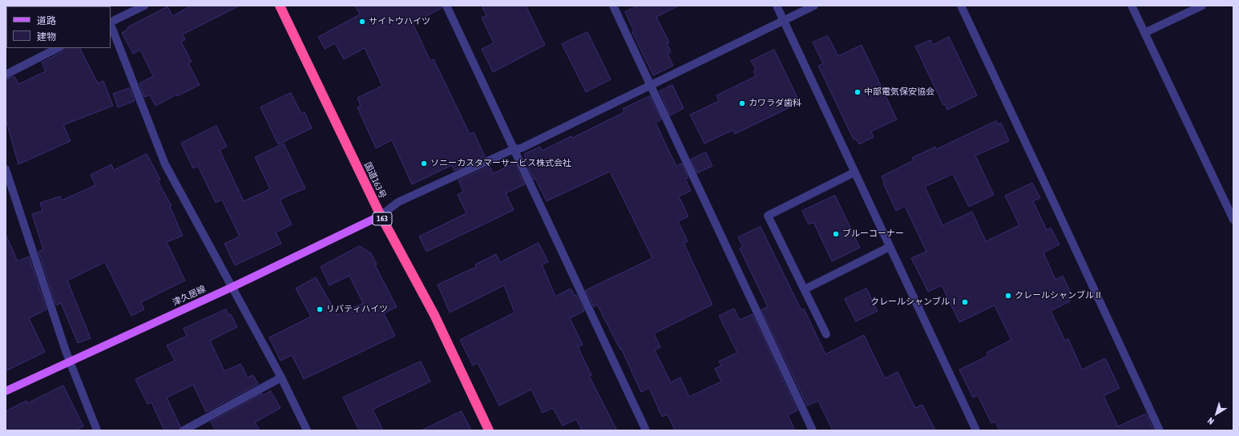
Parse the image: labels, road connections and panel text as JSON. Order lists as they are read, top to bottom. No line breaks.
{"streets":{"highway":["国道163号","163"],"main road":["津久居線"]},"crossings":[["国道163号","津久居線"]],"places":["サイトウハイツ","中部電気保安協会","カワラダ歯科","ソニーカスタマーサービス株式会社","ブルーコーナー","クレールシャンブルⅡ","クレールシャンブルⅠ","リバティハイツ"],"legend":["道路","建物"],"north":"bottom left"}
